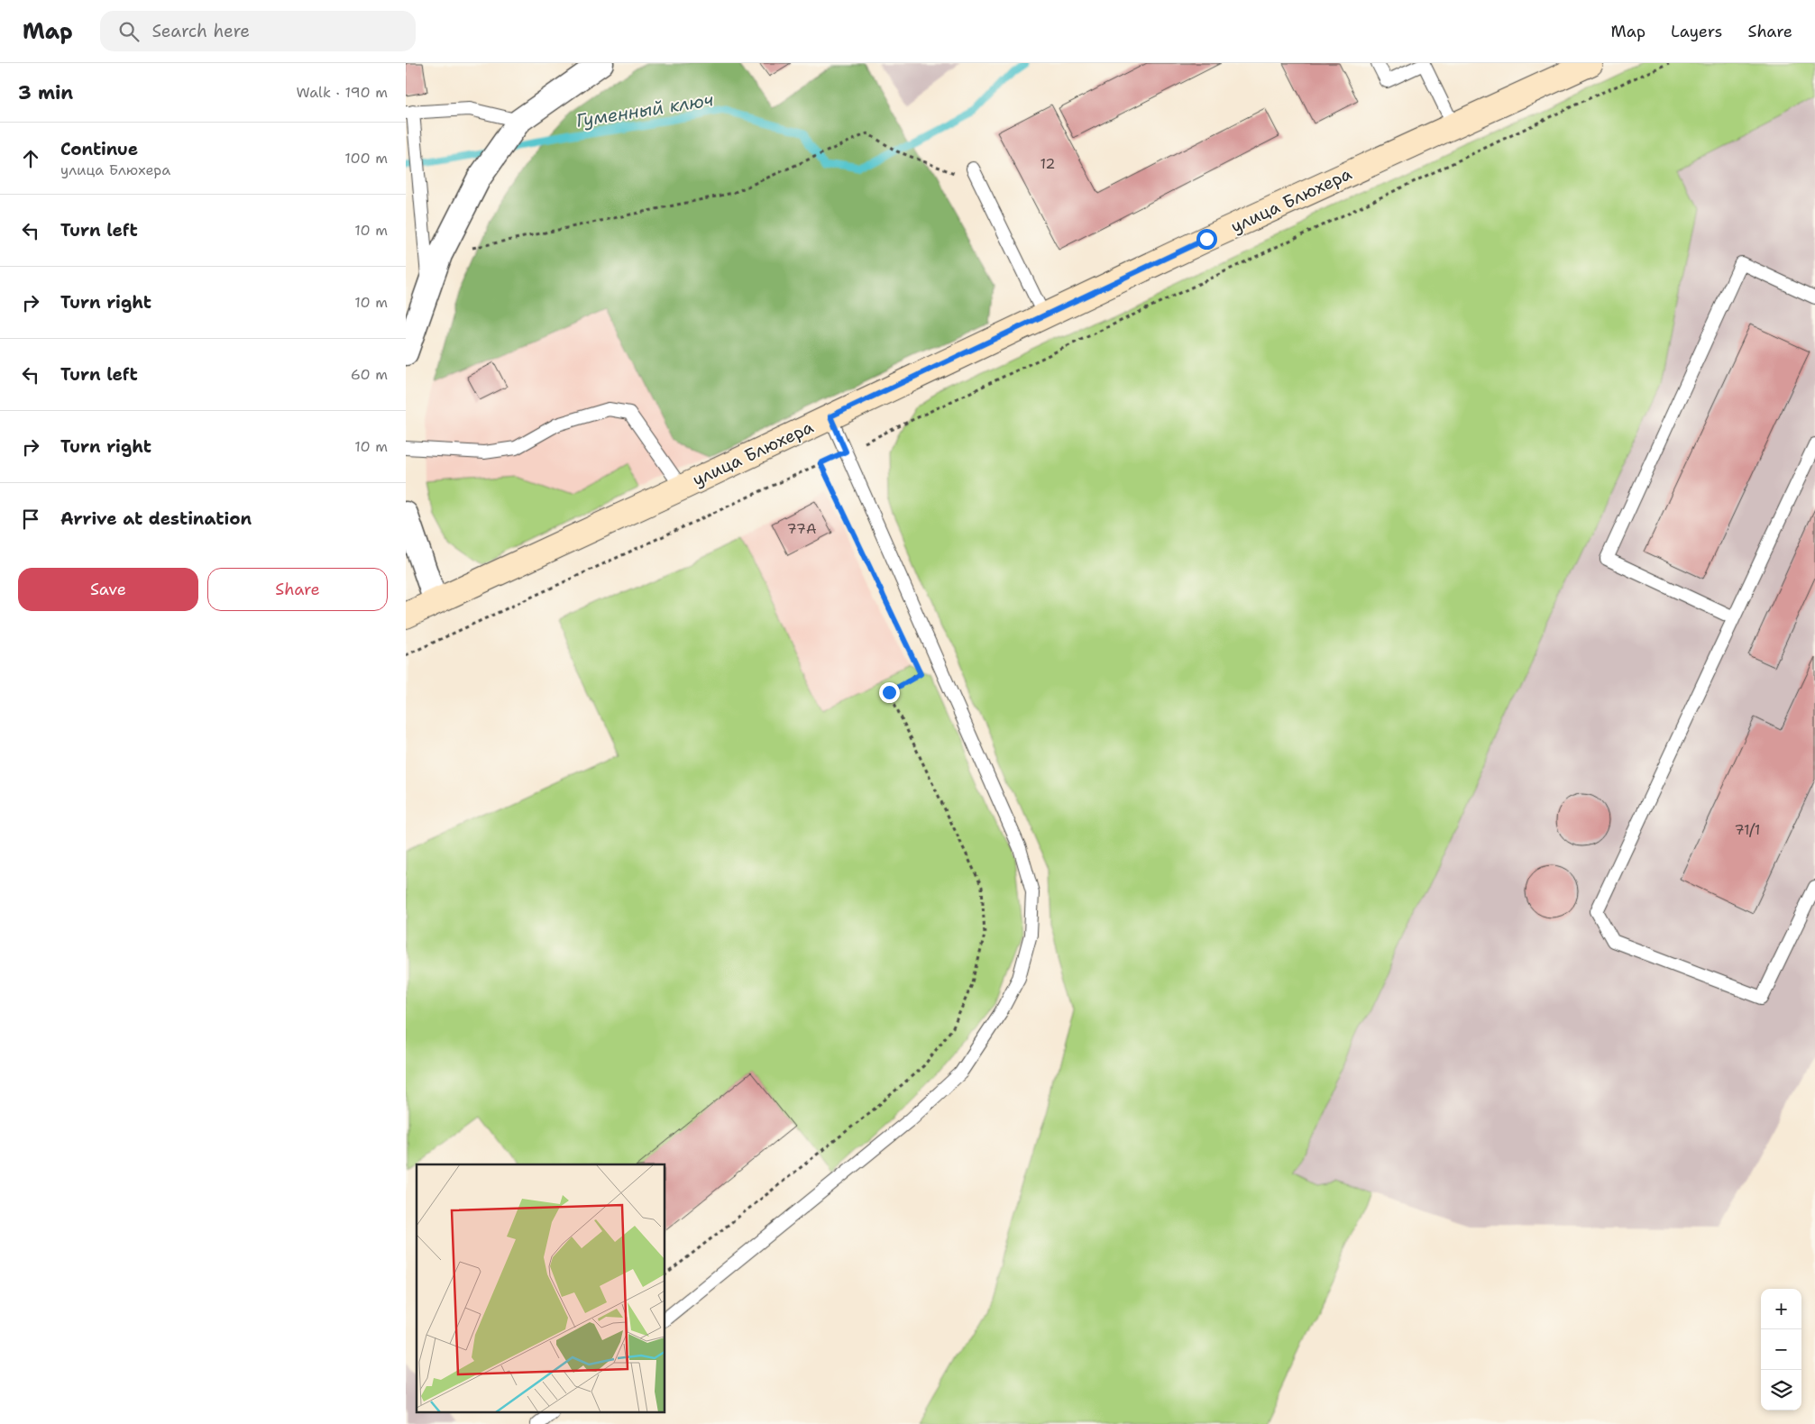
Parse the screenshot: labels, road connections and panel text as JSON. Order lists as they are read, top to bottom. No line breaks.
{"streets":{"main road":["улица Блюхера"]},"water":["Гуменный ключ"],"house_numbers":["12","77А","71/1"],"page":{"header":"Map","search":"Search here","nav":["Map","Layers","Share"],"heading":["3 min","Walk · 190 m"],"list":[["Continue","улица Блюхера","100 m"],["Turn left","10 m"],["Turn right","10 m"],["Turn left","60 m"],["Turn right","10 m"],"Arrive at destination"],"buttons":["Save","Share"],"map_buttons":["+","−"]}}
